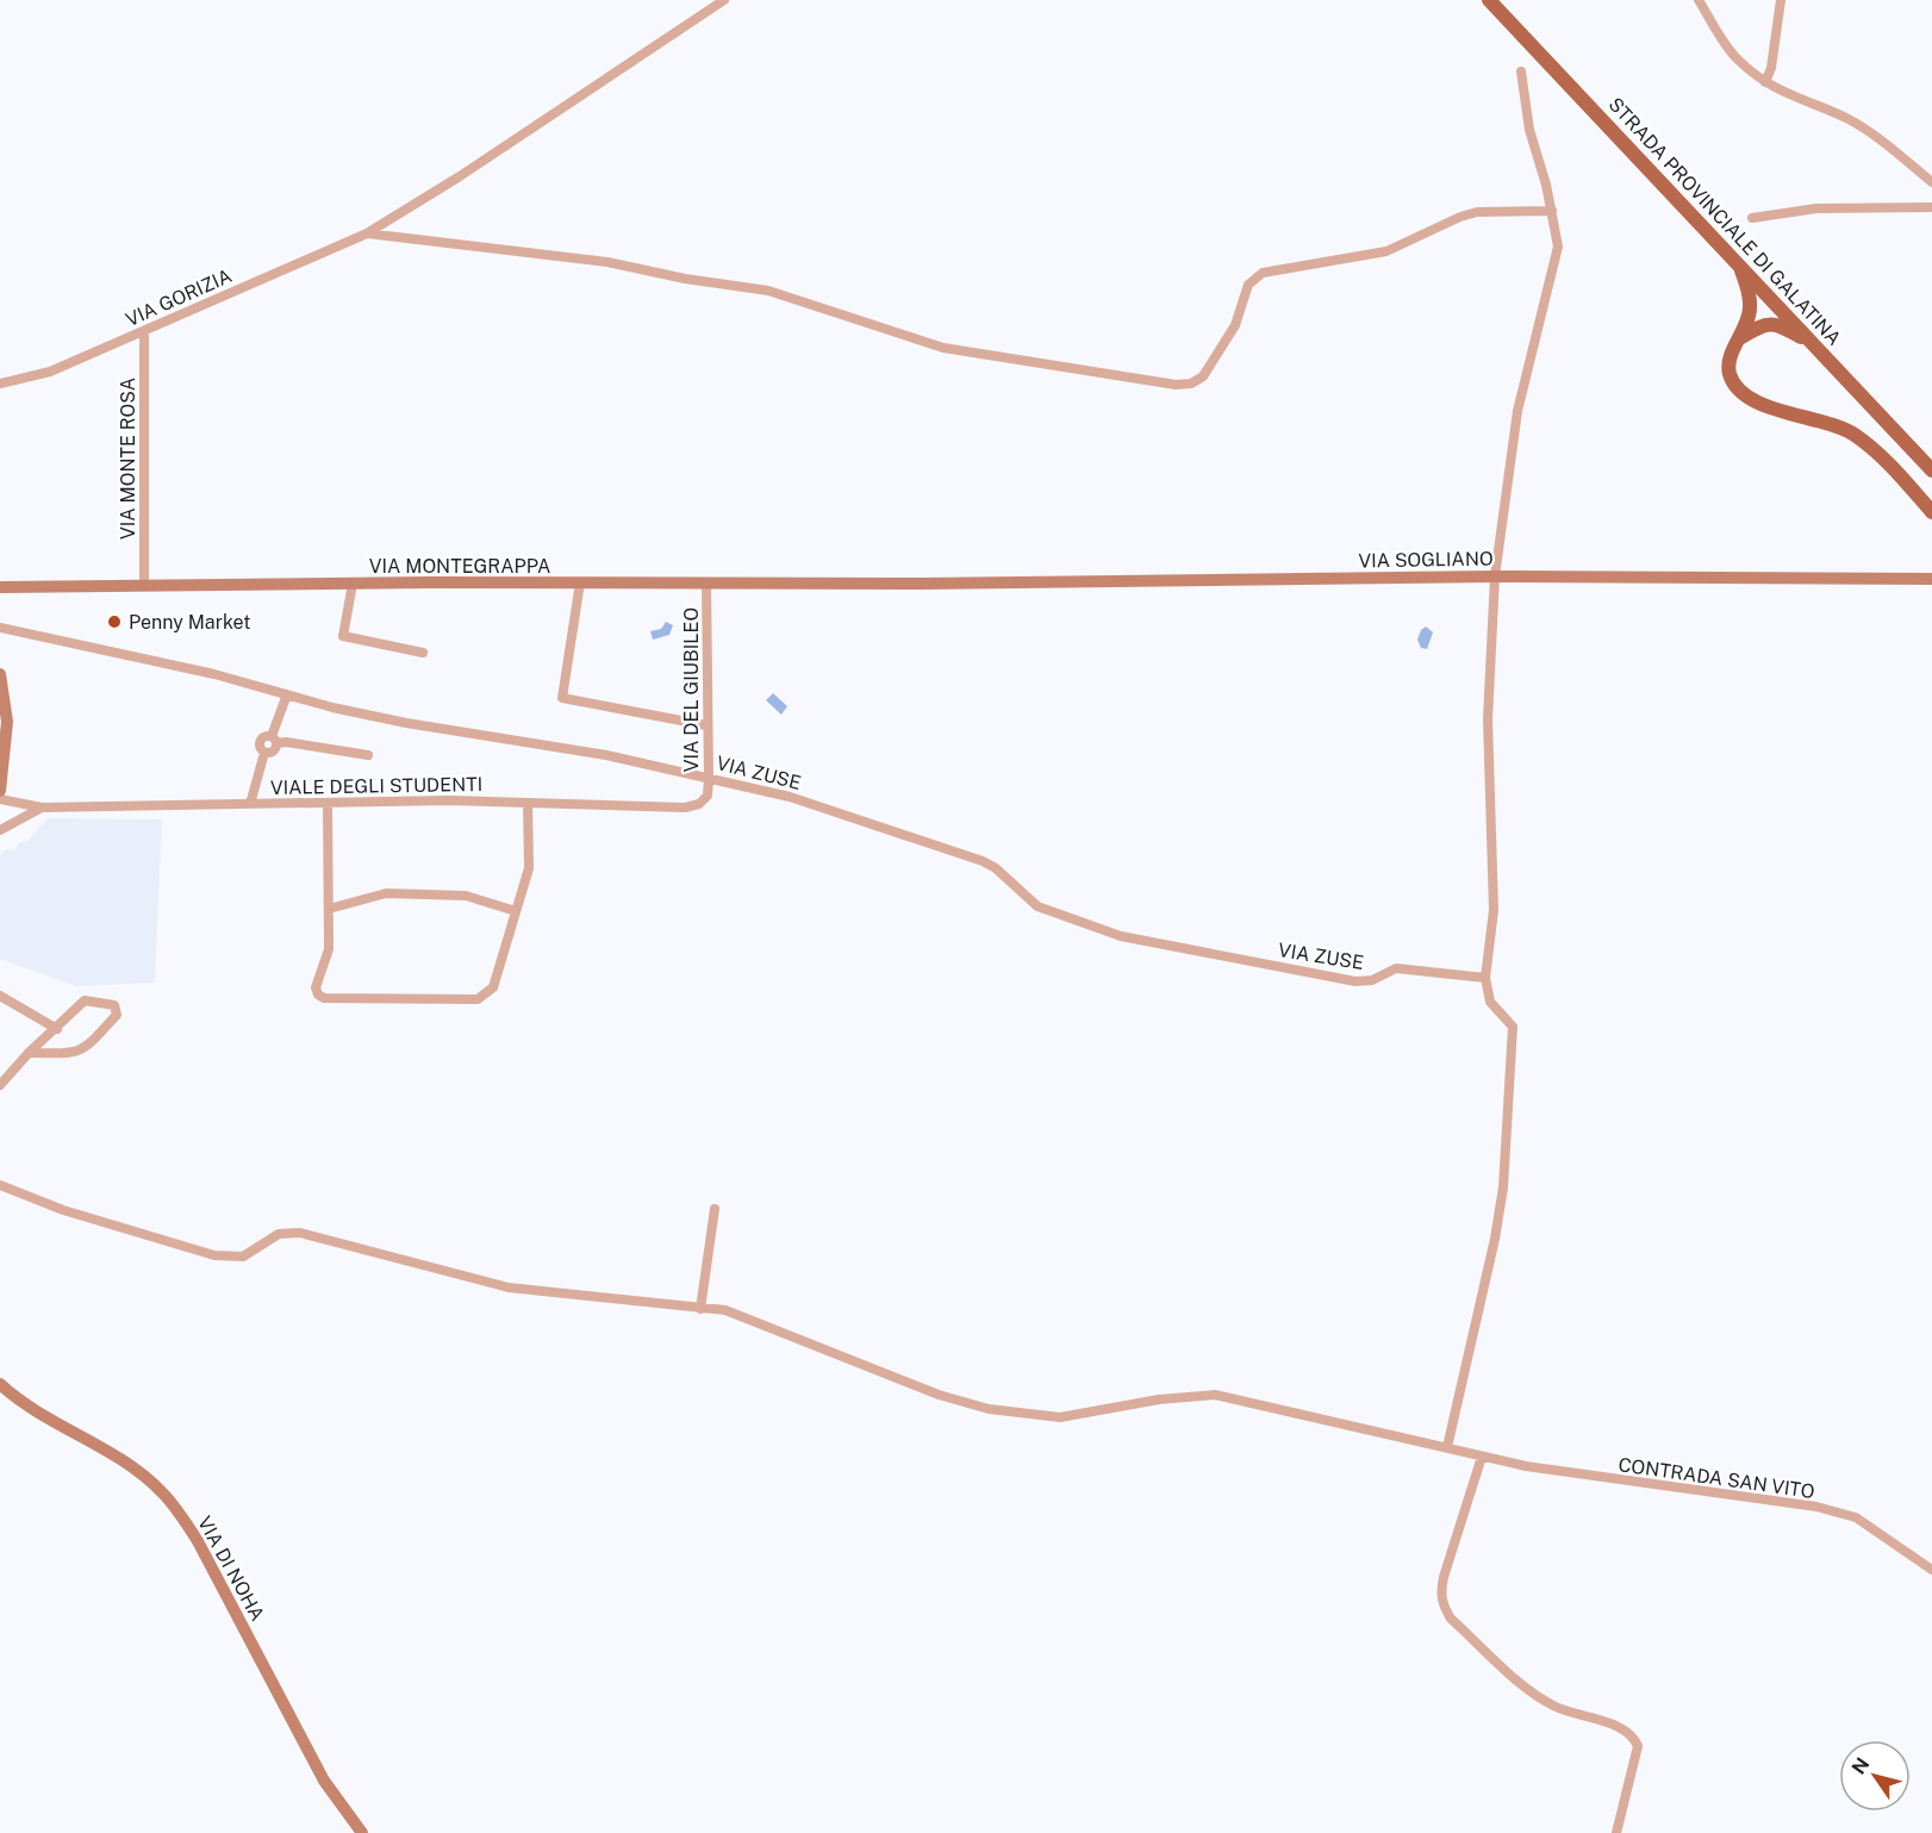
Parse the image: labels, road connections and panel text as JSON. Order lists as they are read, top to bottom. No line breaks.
{"streets":{"main road":["STRADA PROVINCIALE DI GALATINA","VIA SOGLIANO","VIA MONTEGRAPPA","VIA DI NOHA"],"street":["VIA GORIZIA","VIA MONTE ROSA","VIA DEL GIUBILEO","VIA ZUSE","VIALE DEGLI STUDENTI","CONTRADA SAN VITO"]},"crossings":[["VIA GORIZIA","VIA MONTE ROSA"],["VIA MONTE ROSA","VIA MONTEGRAPPA"],["VIA SOGLIANO","VIA MONTEGRAPPA"],["VIA MONTEGRAPPA","VIA DEL GIUBILEO"],["VIA DEL GIUBILEO","VIA ZUSE"],["VIA DEL GIUBILEO","VIALE DEGLI STUDENTI"]],"places":["Penny Market"],"north":"top left"}
